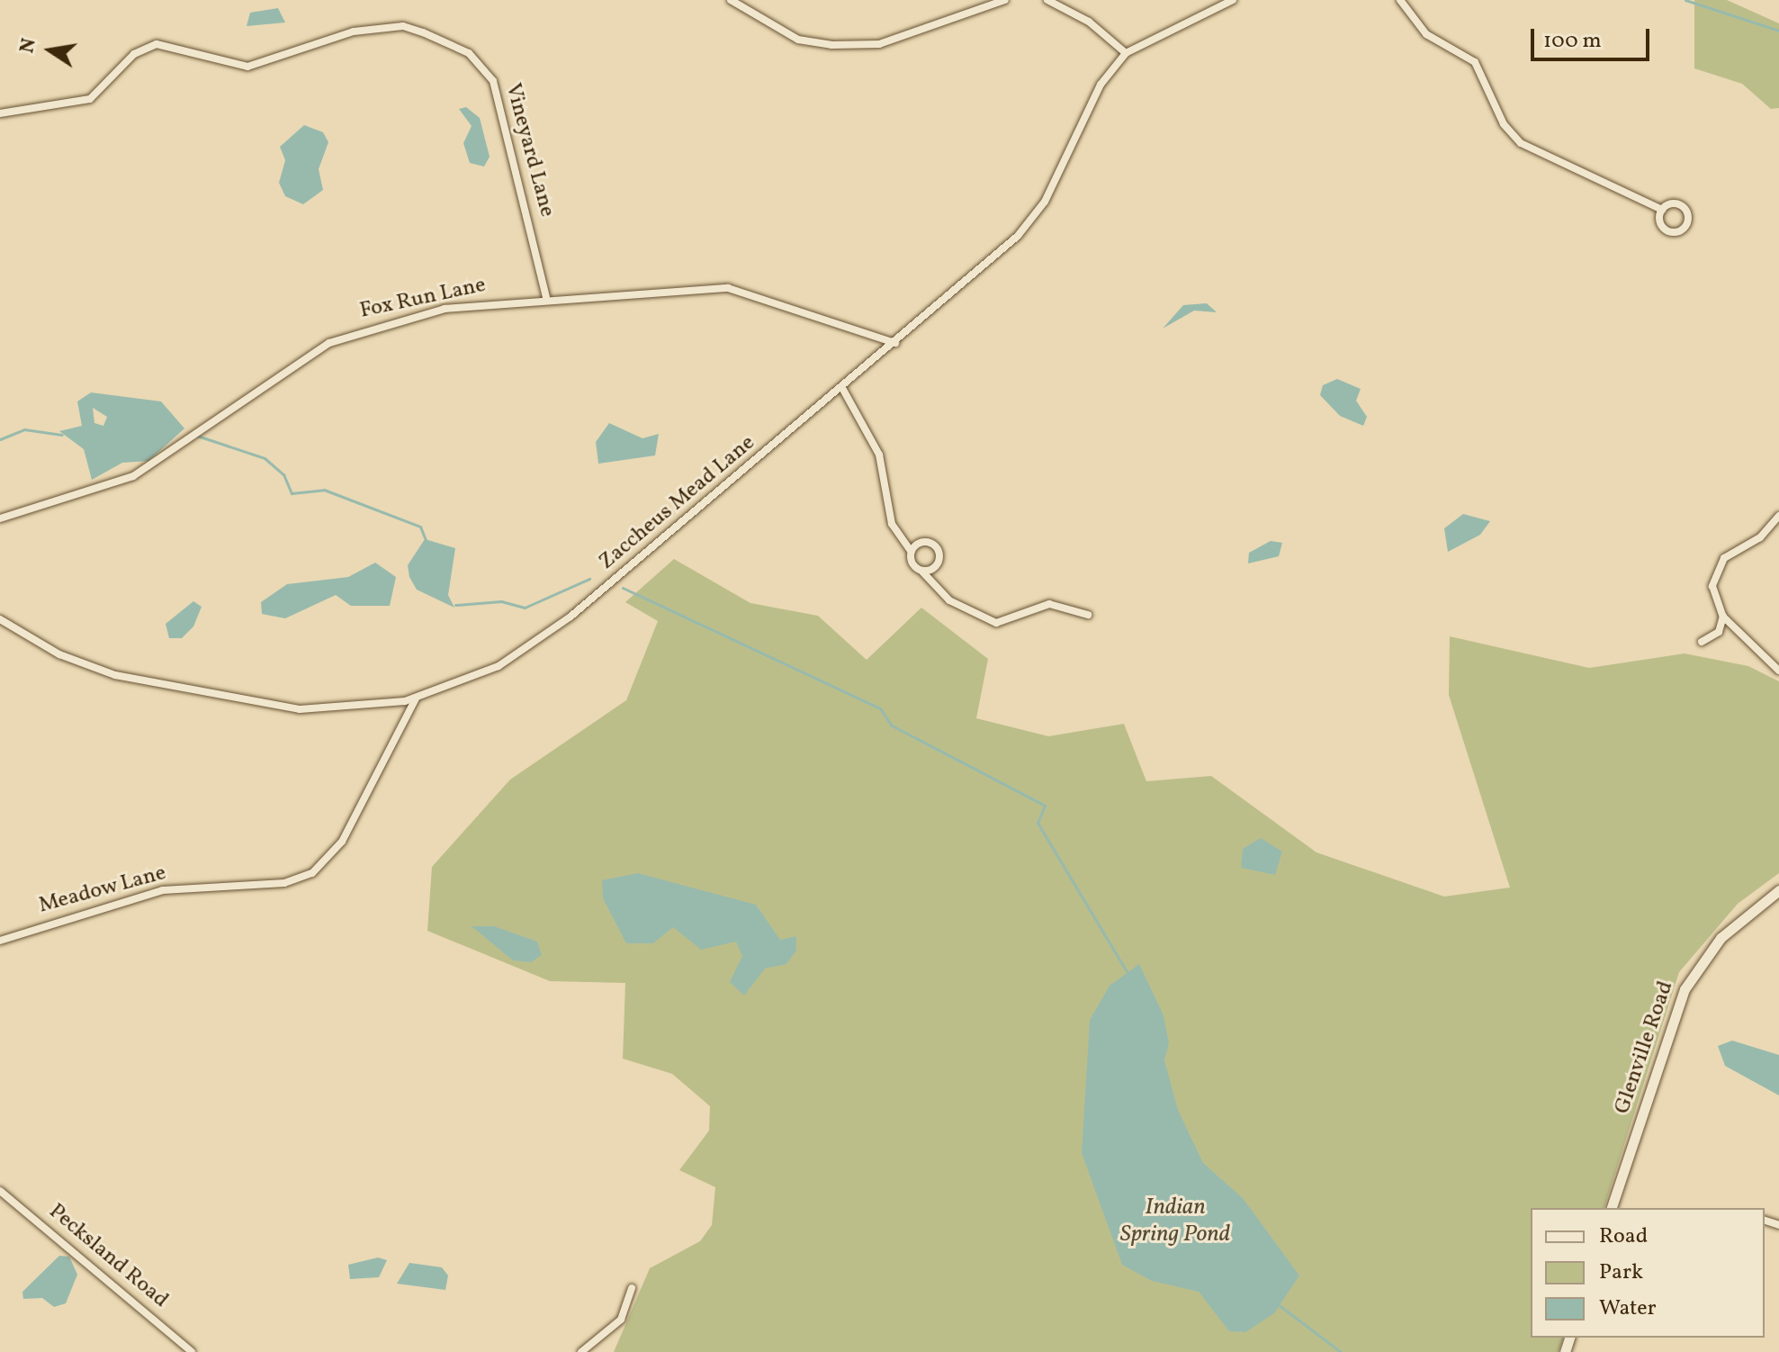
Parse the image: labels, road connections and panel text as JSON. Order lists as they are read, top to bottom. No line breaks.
{"streets":{"main road":["Glenville Road"],"street":["Vineyard Lane","Fox Run Lane","Zaccheus Mead Lane","Meadow Lane","Pecksland Road"]},"crossings":[["Vineyard Lane","Fox Run Lane"],["Fox Run Lane","Zaccheus Mead Lane"],["Zaccheus Mead Lane","Meadow Lane"]],"water":["Indian Spring Pond"],"legend":["Road","Park","Water"],"scale_bar":"100 m","north":"left"}
